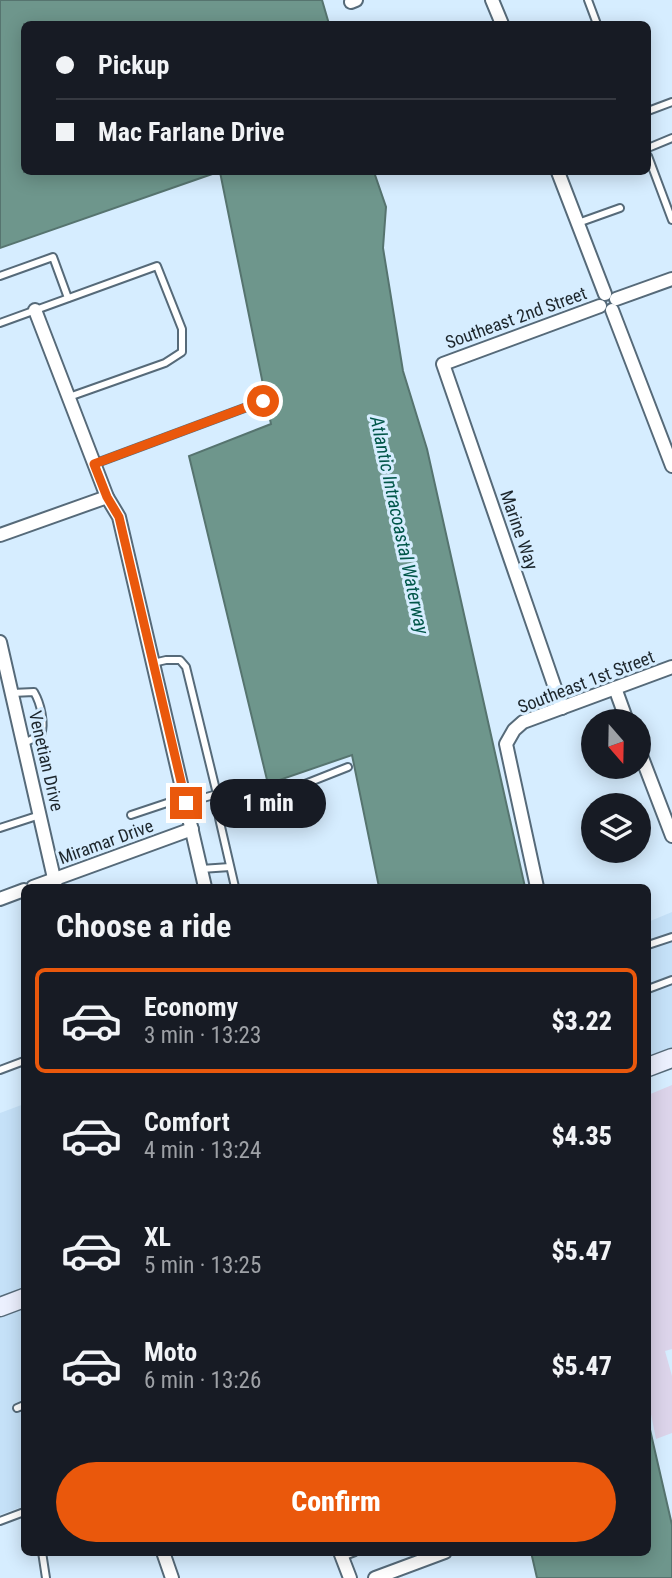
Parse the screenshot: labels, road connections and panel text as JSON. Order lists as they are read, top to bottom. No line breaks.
{"streets":{"street":["Southeast 2nd Street","Marine Way","Southeast 1st Street","Venetian Drive","Miramar Drive"]},"crossings":[["Southeast 2nd Street","Marine Way"],["Marine Way","Southeast 1st Street"],["Venetian Drive","Miramar Drive"]],"water":["Atlantic Intracoastal Waterway"],"north":"bottom","page":{"banner":["Pickup","Mac Farlane Drive"],"bubble":"1 min","heading":"Choose a ride","list":[{"name":"Economy","note":"3 min · 13:23","value":"$3.22"},{"name":"Comfort","note":"4 min · 13:24","value":"$4.35"},{"name":"XL","note":"5 min · 13:25","value":"$5.47"},{"name":"Moto","note":"6 min · 13:26","value":"$5.47"}],"buttons":"Confirm"}}
